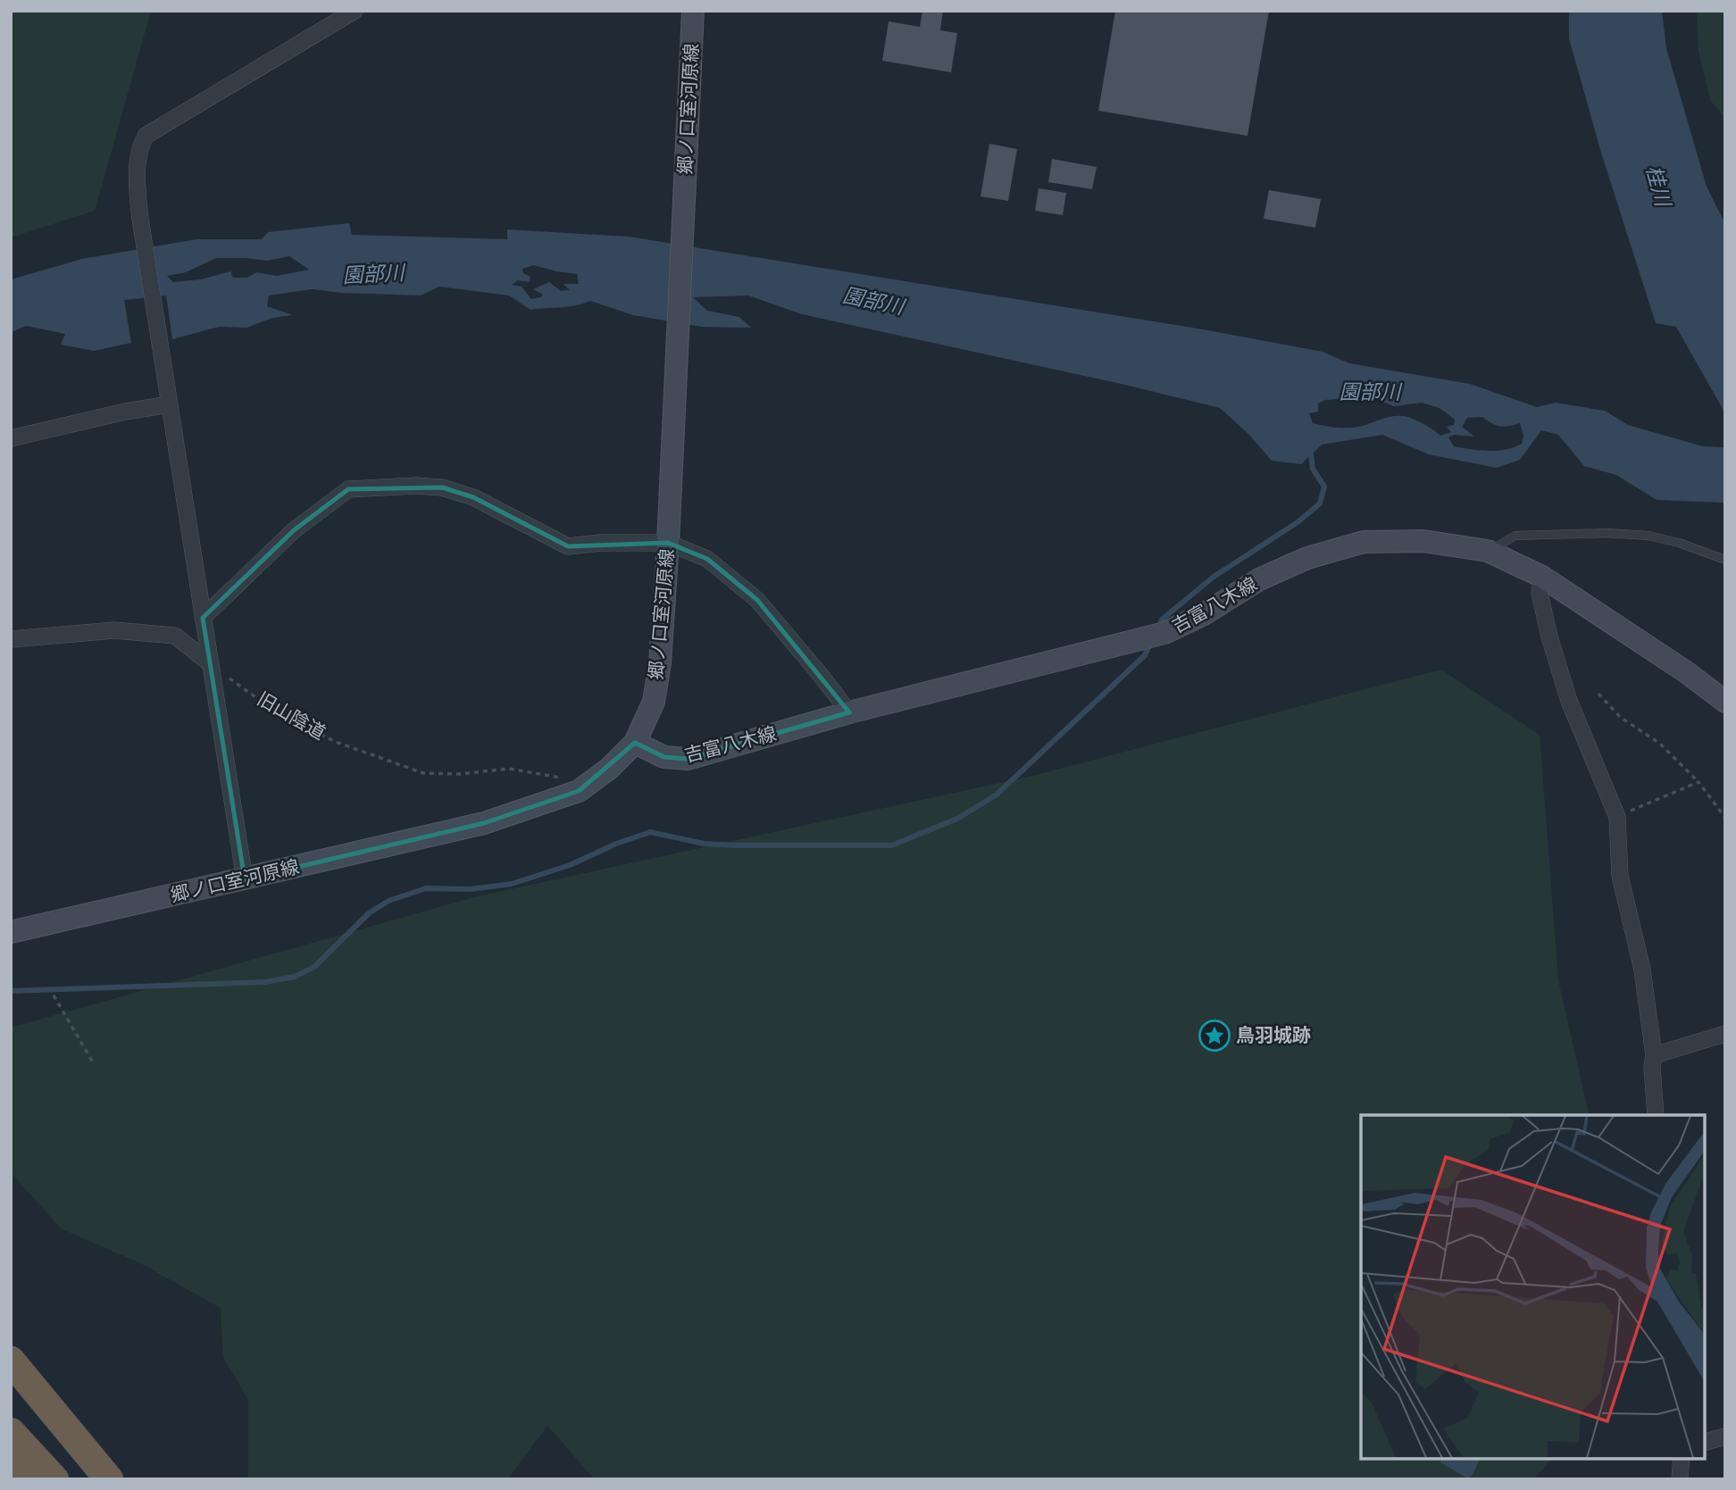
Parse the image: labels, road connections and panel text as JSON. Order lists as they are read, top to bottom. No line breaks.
{"streets":{"main road":["郷ノ口室河原線","吉富八木線"],"path":["旧山陰道"]},"crossings":[["郷ノ口室河原線","吉富八木線"],["郷ノ口室河原線","旧山陰道"]],"water":["桂川","園部川"],"places":{"place":["鳥羽城跡"]}}
